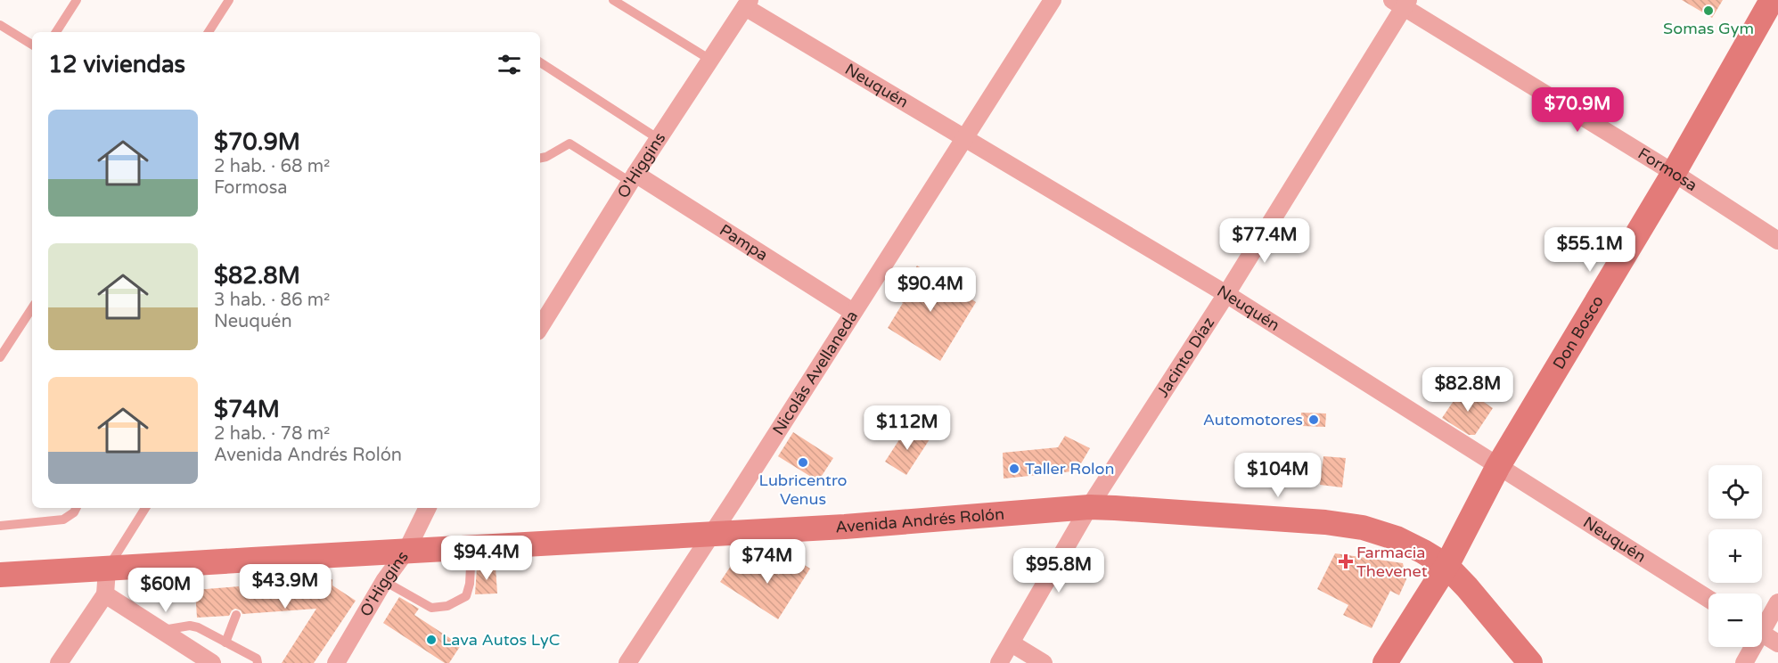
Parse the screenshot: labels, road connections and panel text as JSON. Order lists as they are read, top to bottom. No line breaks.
{"streets":{"main road":["Don Bosco","Avenida Andrés Rolón"],"street":["Neuquén","O'Higgins","Formosa","Pampa","Jacinto Díaz","Nicolás Avellaneda"]},"crossings":[["Neuquén","O'Higgins"],["Neuquén","Don Bosco"],["Neuquén","Jacinto Díaz"],["Neuquén","Nicolás Avellaneda"],["O'Higgins","Pampa"],["O'Higgins","Avenida Andrés Rolón"],["Formosa","Don Bosco"],["Formosa","Jacinto Díaz"],["Pampa","Nicolás Avellaneda"],["Don Bosco","Avenida Andrés Rolón"],["Jacinto Díaz","Avenida Andrés Rolón"],["Nicolás Avellaneda","Avenida Andrés Rolón"]],"places":{"other":["Somas Gym","Automotores","Lubricentro Venus","Taller Rolon","Lava Autos LyC"],"health":["Farmacia Thevenet"]},"page":{"heading":"12 viviendas","price":["$70.9M","$77.4M","$55.1M","$90.4M","$82.8M","$112M","$104M","$94.4M","$74M","$95.8M","$43.9M","$60M"],"list":[{"name":"$70.9M","note":"2 hab. · 68 m² · Formosa"},{"name":"$82.8M","note":"3 hab. · 86 m² · Neuquén"},{"name":"$74M","note":"2 hab. · 78 m² · Avenida Andrés Rolón"}],"map_buttons":["+","−"]}}
